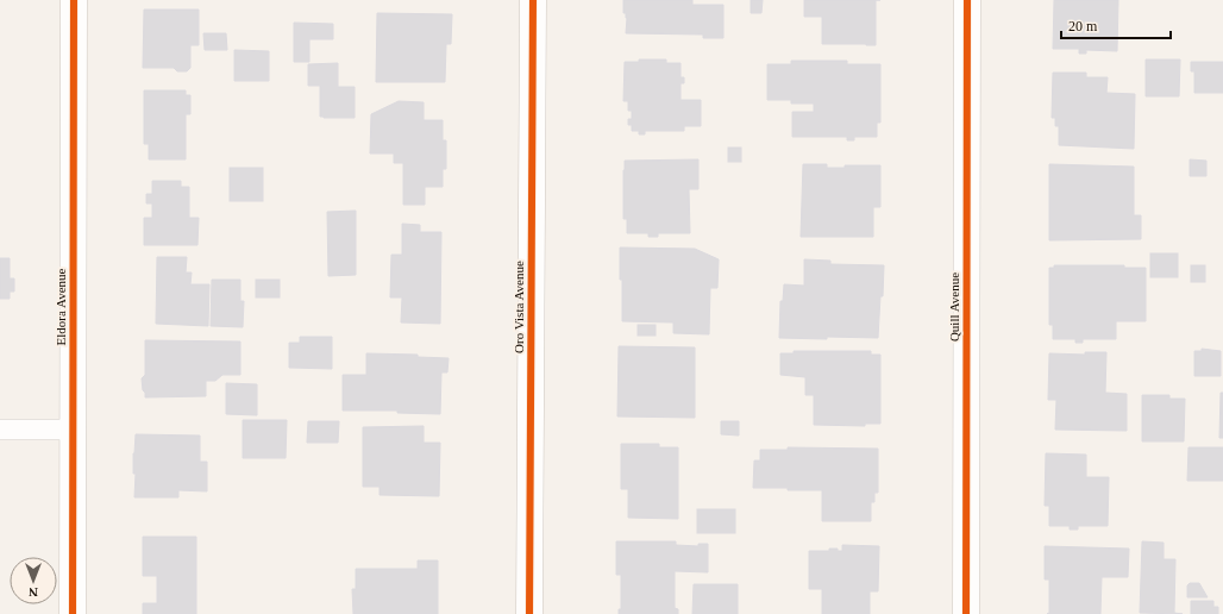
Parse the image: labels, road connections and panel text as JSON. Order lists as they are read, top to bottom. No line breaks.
{"streets":{"street":["Eldora Avenue","Oro Vista Avenue","Quill Avenue"]},"scale_bar":"20 m","north":"bottom"}
